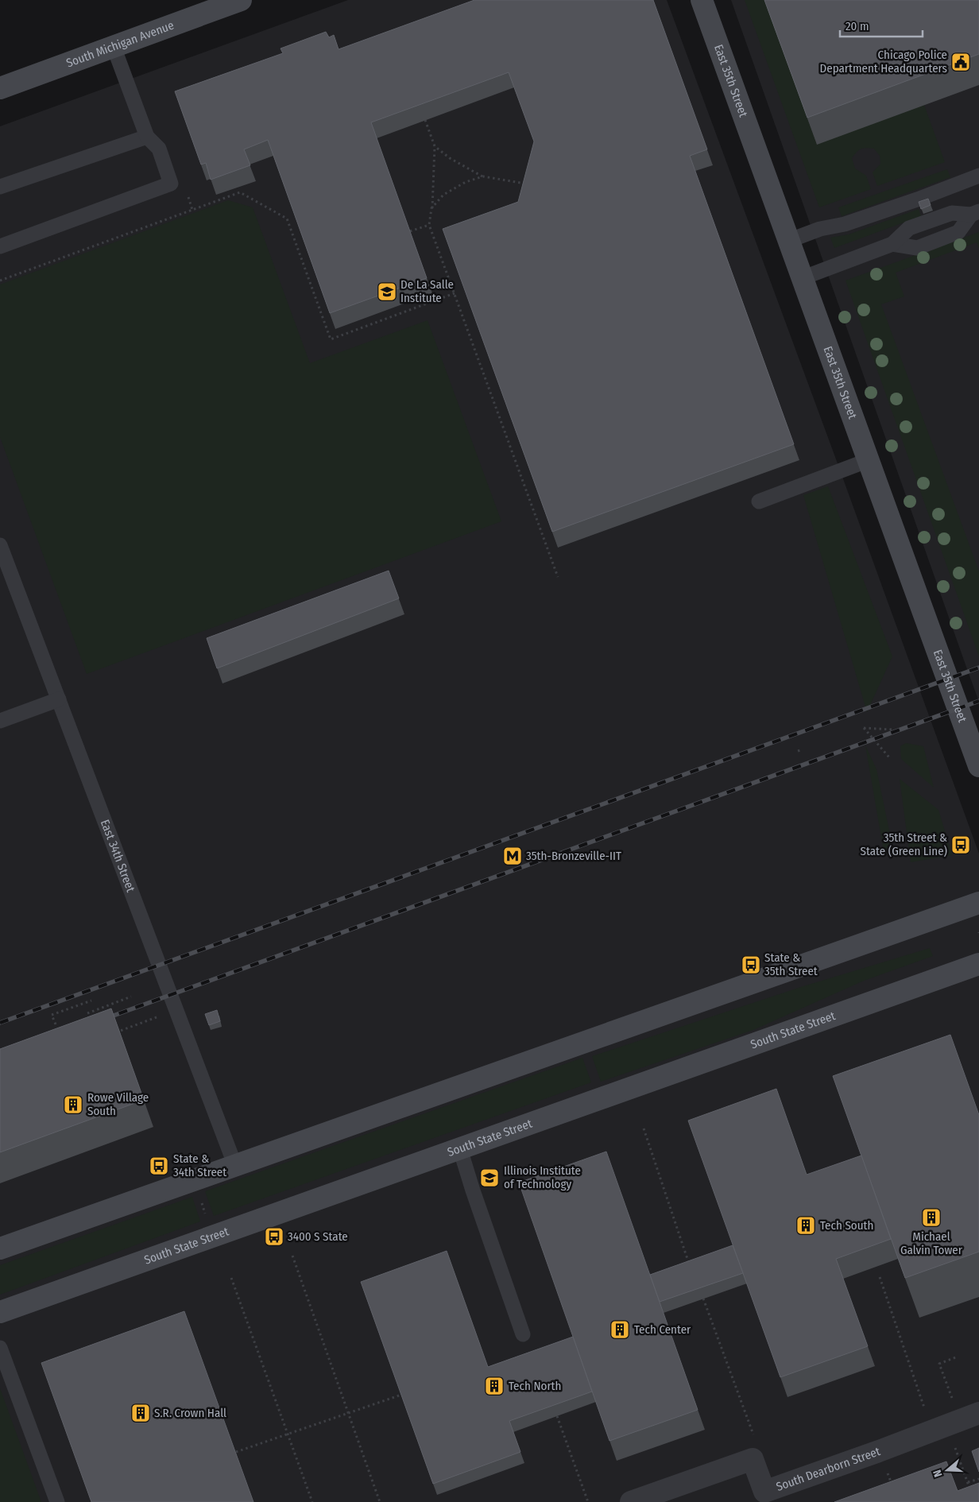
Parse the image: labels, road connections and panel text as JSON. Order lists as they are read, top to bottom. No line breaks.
{"streets":{"main road":["South Michigan Avenue","East 35th Street","South State Street"],"street":["South Dearborn Street"],"lane":["East 34th Street"]},"places":{"public building":["Chicago Police Department Headquarters"],"school or university":["De La Salle Institute","Illinois Institute of Technology"],"bus stop":["35th Street & State (Green Line)","State & 35th Street","State & 34th Street","3400 S State"],"metro station":["35th-Bronzeville-IIT"],"building":["Rowe Village South","Michael Galvin Tower","Tech South","Tech Center","Tech North","S.R. Crown Hall"]},"scale_bar":"20 m","north":"left"}
